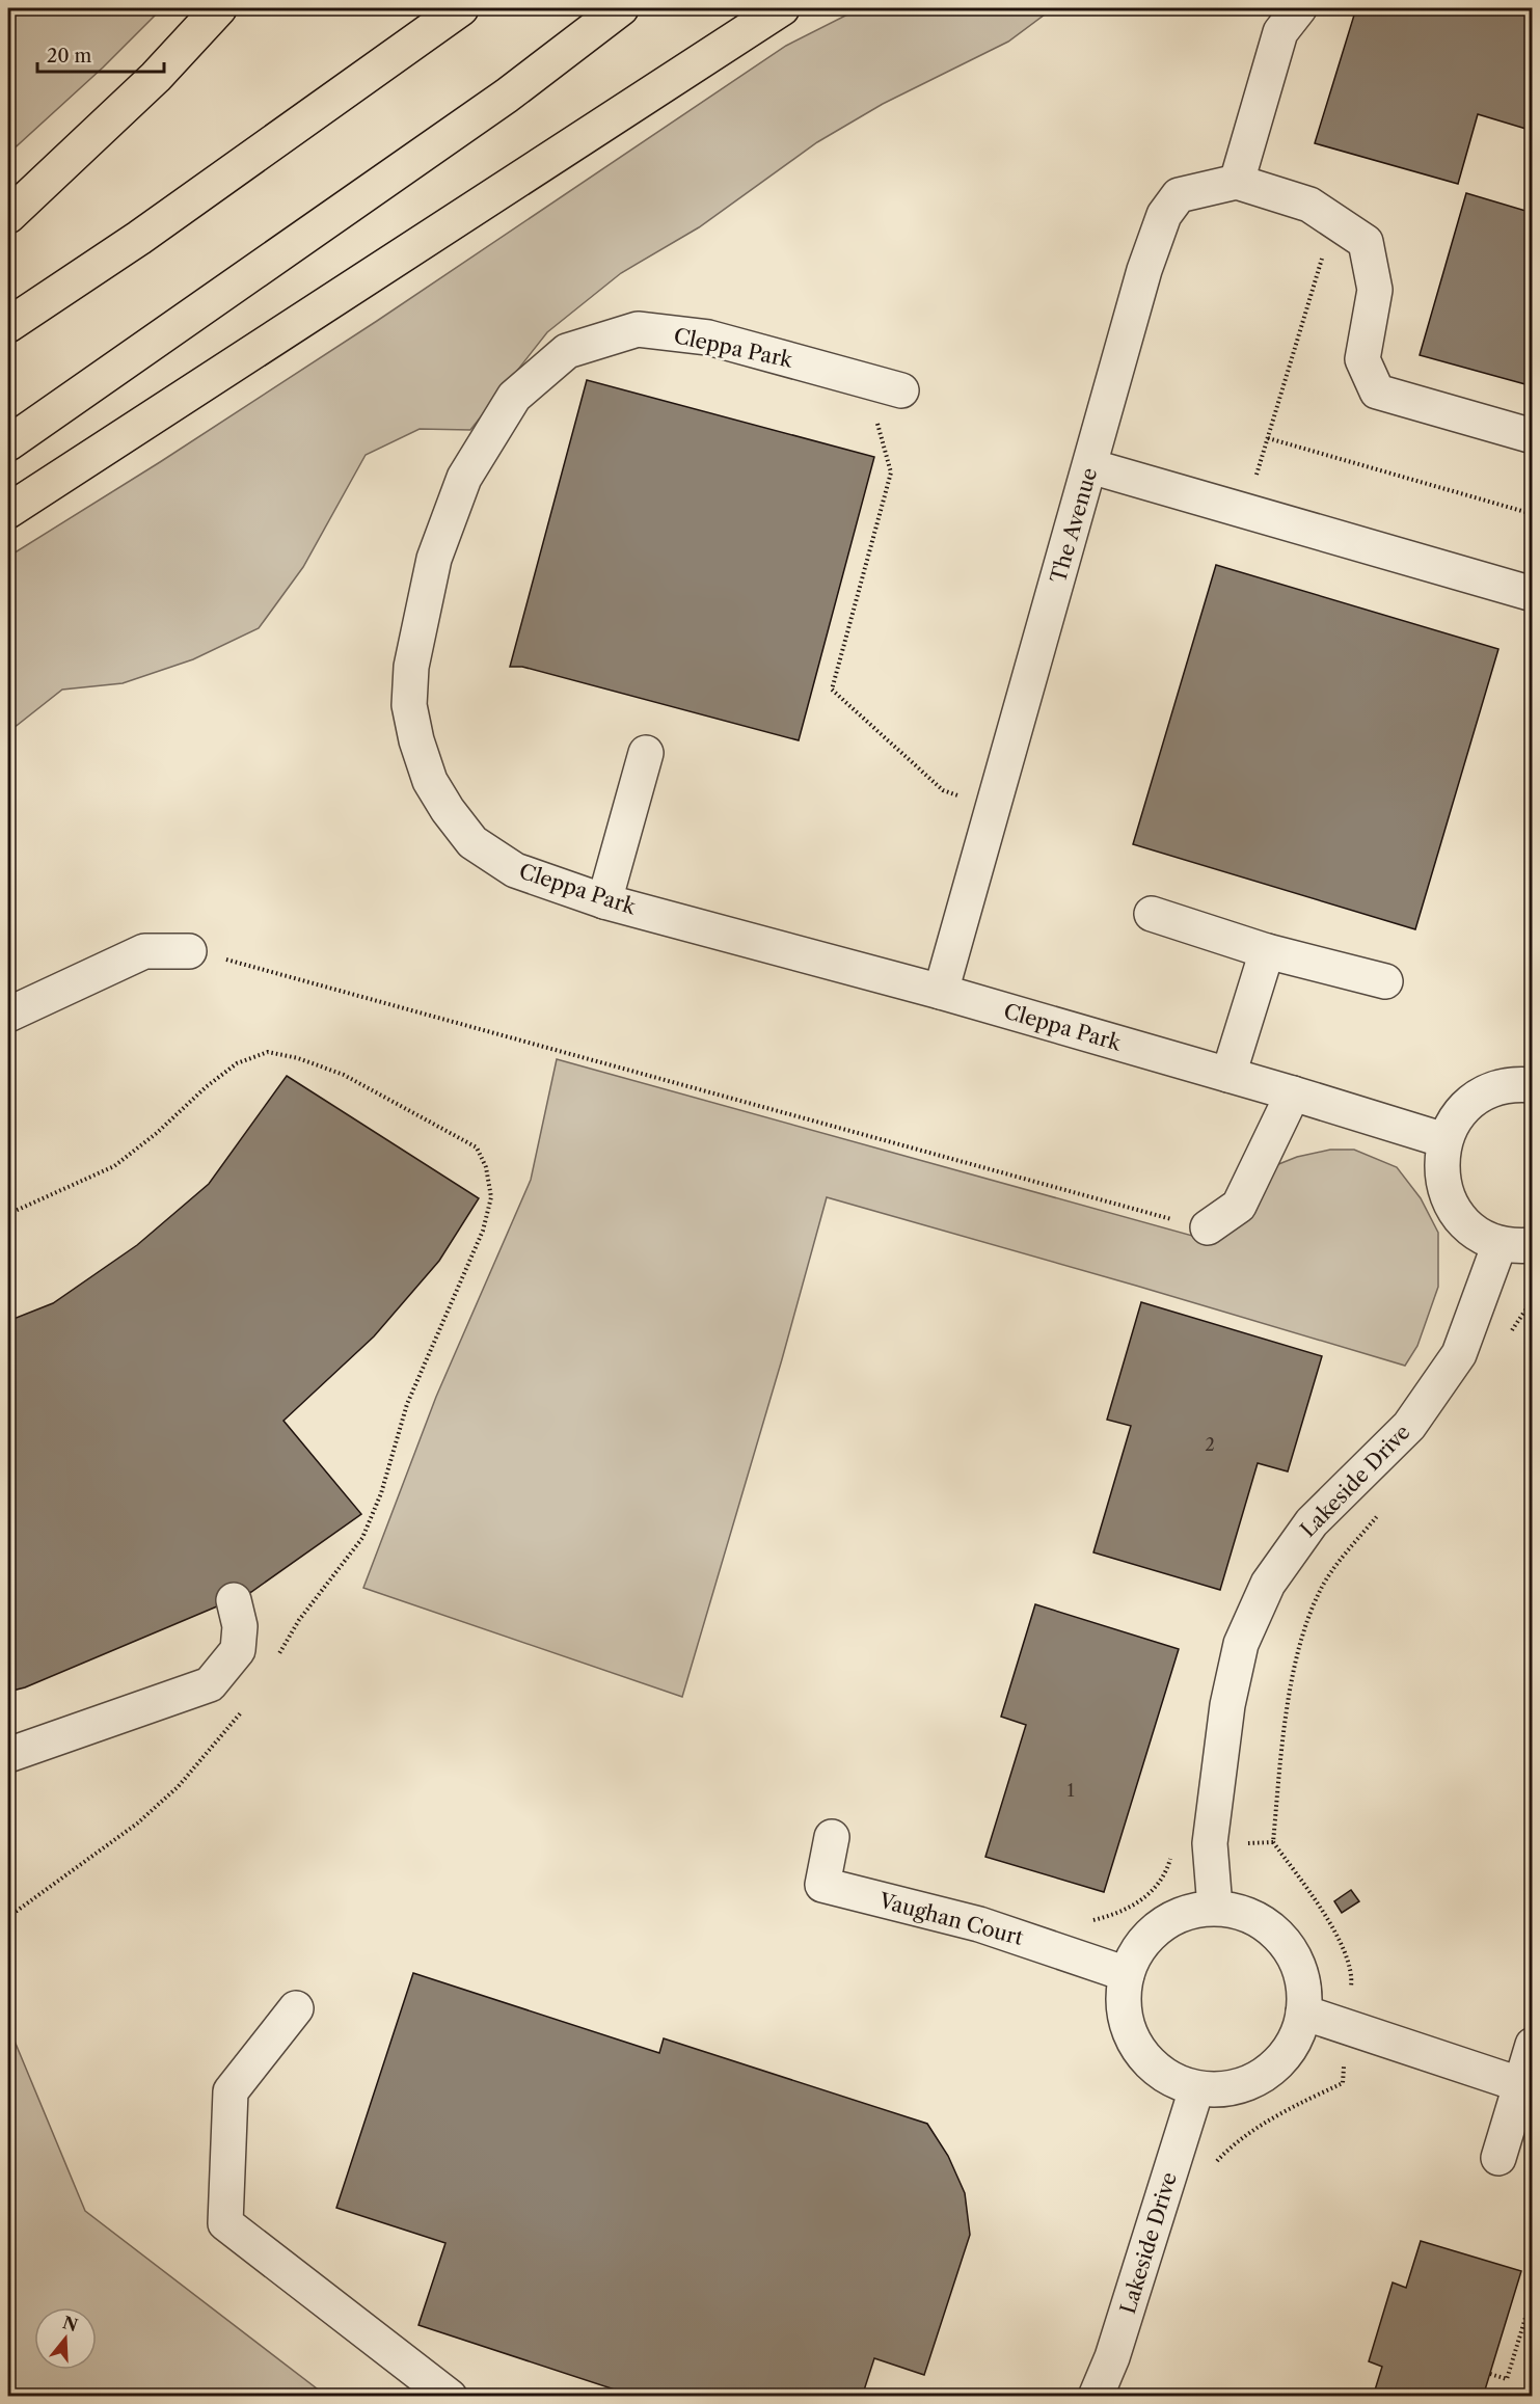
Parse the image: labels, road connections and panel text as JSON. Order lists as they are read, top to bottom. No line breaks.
{"streets":{"street":["Cleppa Park","The Avenue","Lakeside Drive","Vaughan Court"]},"crossings":[["Cleppa Park","The Avenue"],["Lakeside Drive","Vaughan Court"]],"house_numbers":["2","1"],"scale_bar":"20 m","north":"top"}
